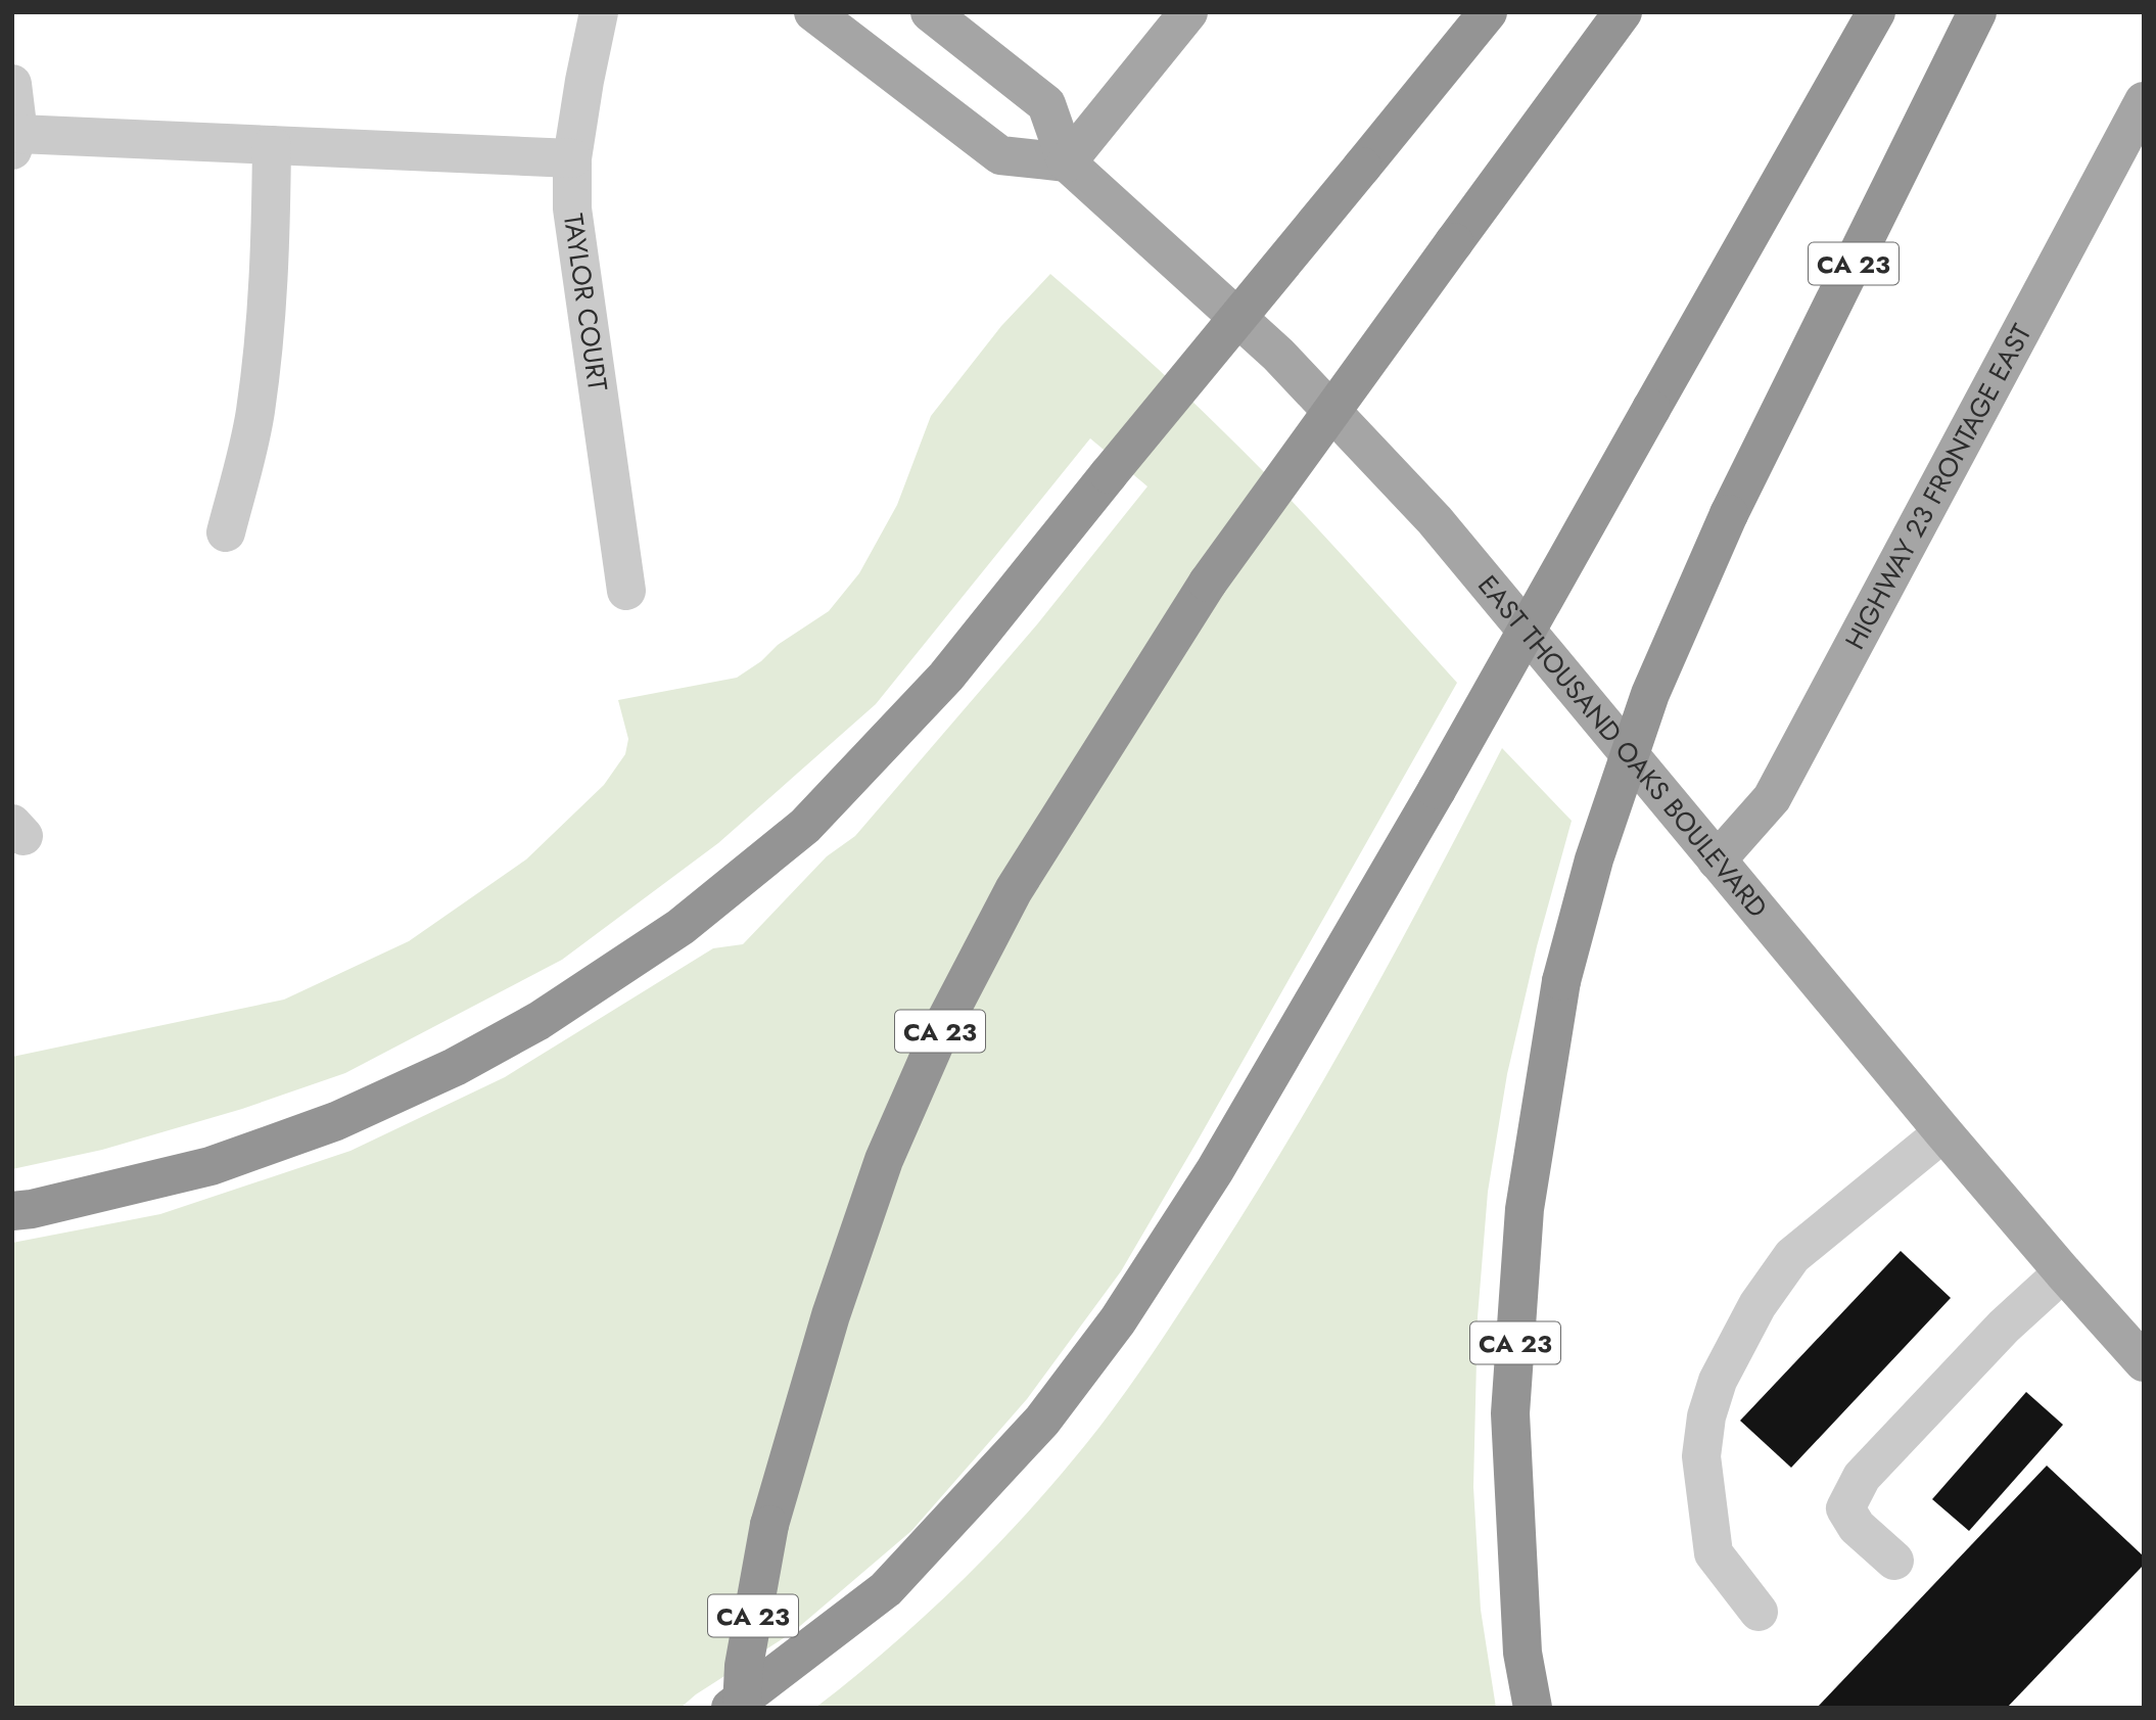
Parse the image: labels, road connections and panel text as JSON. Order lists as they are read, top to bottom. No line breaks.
{"streets":{"highway":["CA 23"],"main road":["HIGHWAY 23 FRONTAGE EAST","EAST THOUSAND OAKS BOULEVARD"],"street":["TAYLOR COURT"]},"crossings":[["HIGHWAY 23 FRONTAGE EAST","EAST THOUSAND OAKS BOULEVARD"]]}
